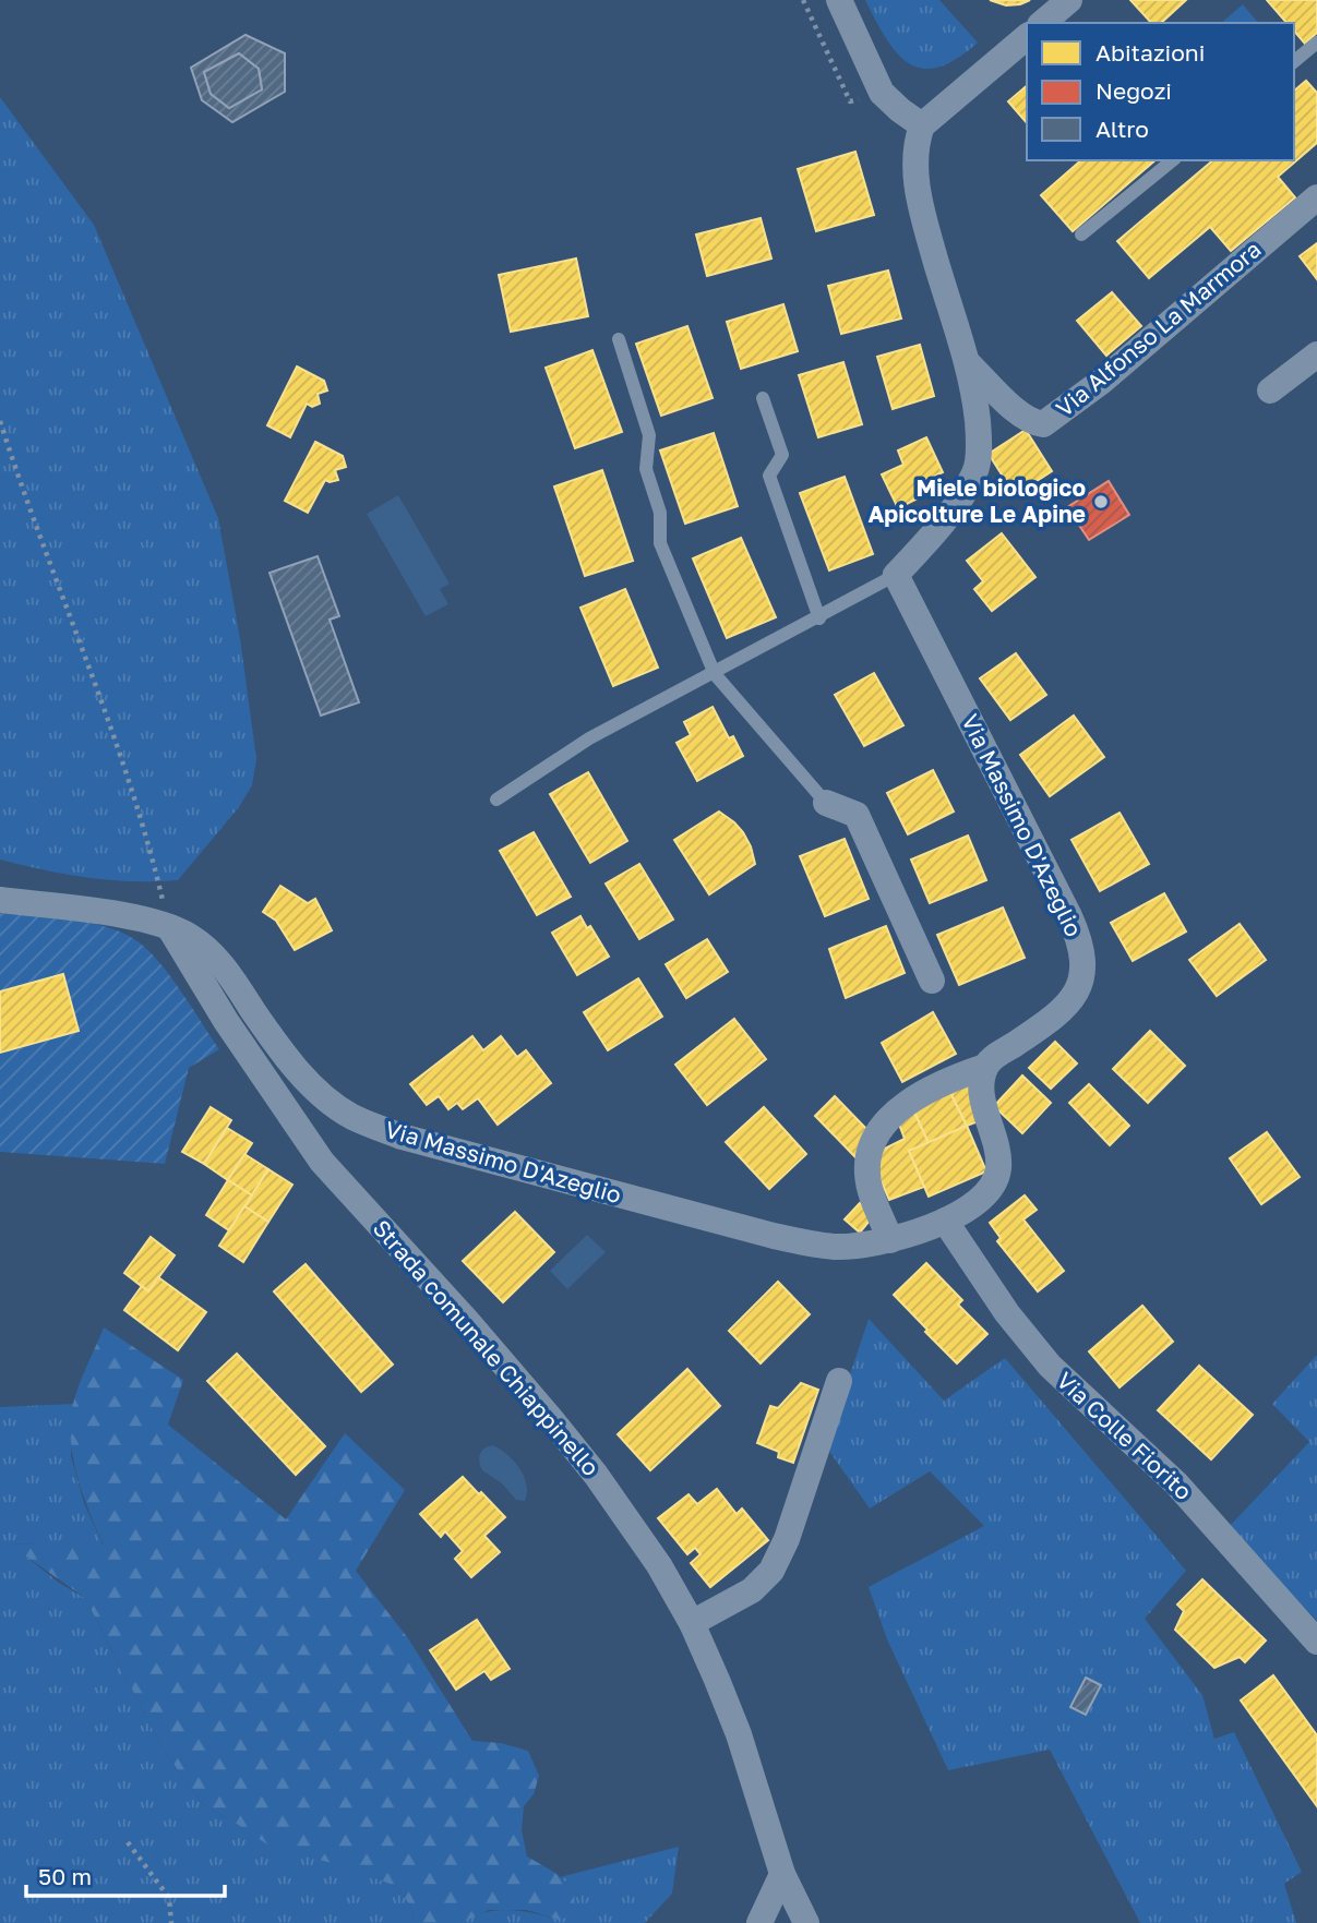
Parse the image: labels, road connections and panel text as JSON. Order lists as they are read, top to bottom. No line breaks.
{"streets":{"street":["Via Alfonso La Marmora","Via Massimo D'Azeglio","Strada comunale Chiappinello","Via Colle Fiorito"]},"crossings":[["Via Massimo D'Azeglio","Strada comunale Chiappinello"],["Via Massimo D'Azeglio","Via Colle Fiorito"]],"places":["Miele biologico Apicolture Le Apine"],"legend":["Abitazioni","Negozi","Altro"],"scale_bar":"50 m"}
